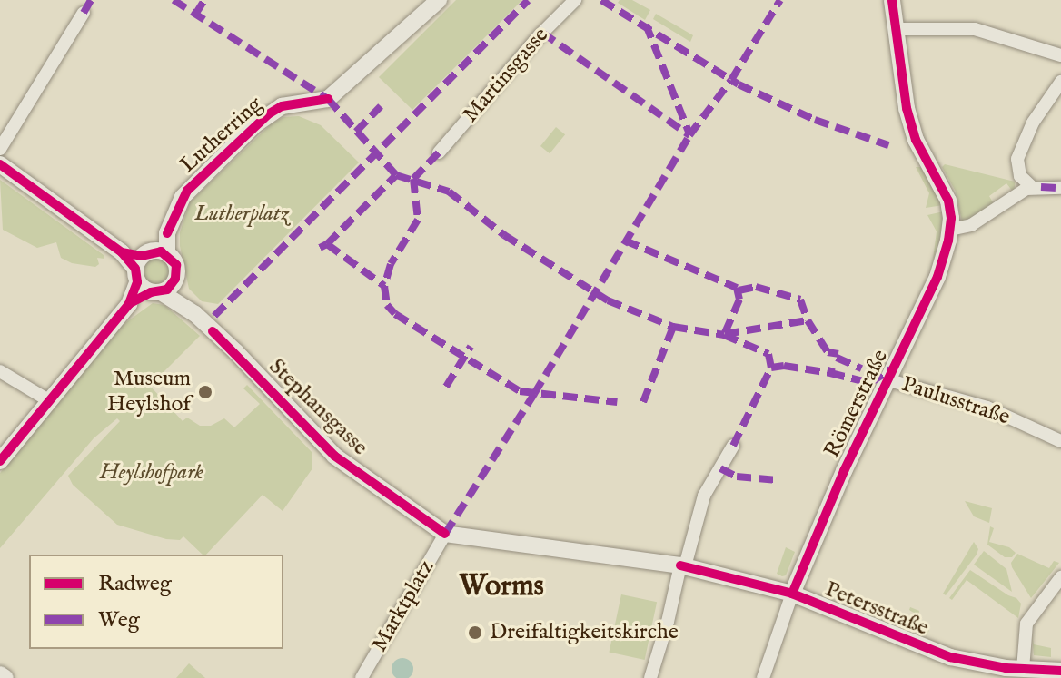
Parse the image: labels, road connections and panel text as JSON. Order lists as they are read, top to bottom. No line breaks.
{"streets":{"street":["Martinsgasse","Lutherring","Paulusstraße","Römerstraße","Stephansgasse","Marktplatz","Petersstraße"]},"crossings":[["Lutherring","Stephansgasse"],["Paulusstraße","Römerstraße"],["Römerstraße","Petersstraße"],["Stephansgasse","Marktplatz"],["Stephansgasse","Petersstraße"],["Marktplatz","Petersstraße"]],"districts":["Worms"],"parks":["Lutherplatz","Heylshofpark"],"places":["Museum Heylshof","Dreifaltigkeitskirche"],"legend":["Radweg","Weg"]}
